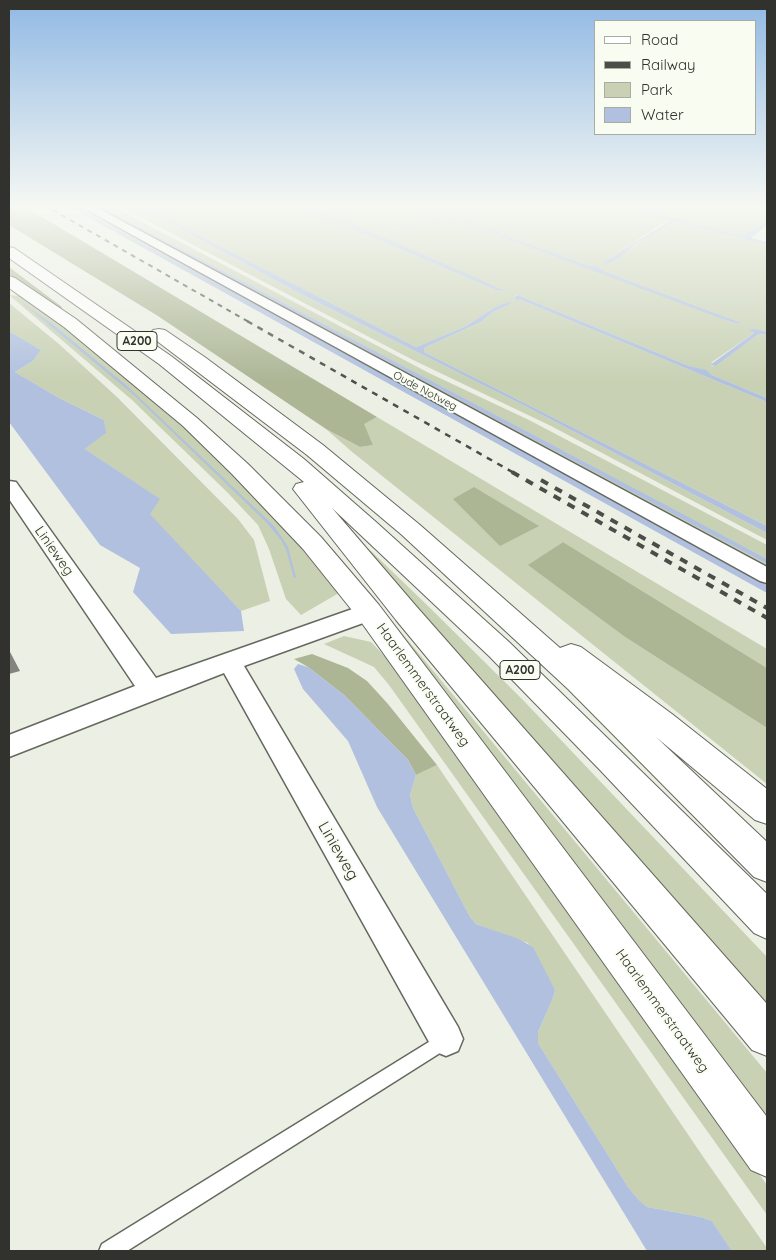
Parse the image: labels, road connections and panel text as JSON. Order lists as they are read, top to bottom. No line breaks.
{"streets":{"main road":["A200","Haarlemmerstraatweg"],"street":["Oude Notweg","Linieweg"]},"legend":["Road","Railway","Park","Water"]}
